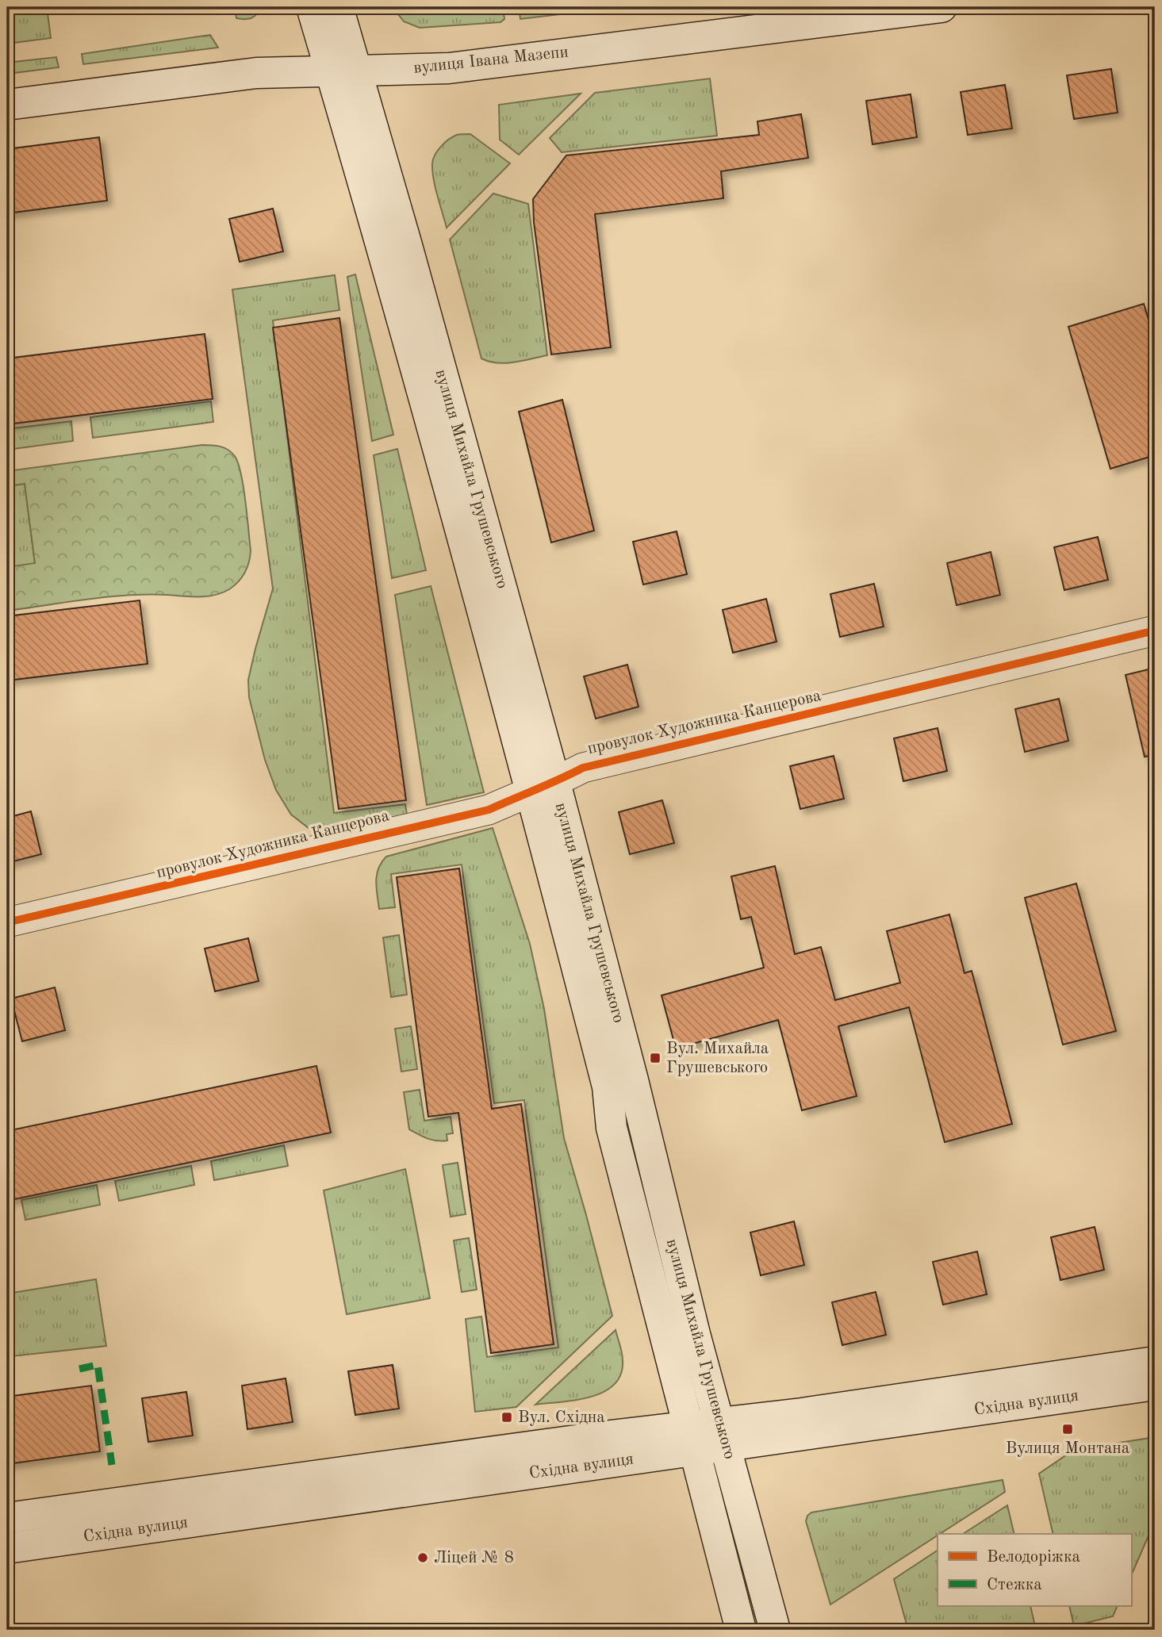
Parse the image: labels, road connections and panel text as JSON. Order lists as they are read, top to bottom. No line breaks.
{"streets":{"main road":["вулиця Івана Мазепи","вулиця Михайла Грушевського","Східна вулиця"],"street":["провулок Художника Канцерова"]},"crossings":[["вулиця Івана Мазепи","вулиця Михайла Грушевського"],["вулиця Михайла Грушевського","провулок Художника Канцерова"],["вулиця Михайла Грушевського","Східна вулиця"]],"places":{"transit":["Вул. Михайла Грушевського","Вул. Східна","Вулиця Монтана"],"other":["Ліцей № 8"]},"legend":["Велодоріжка","Стежка"]}
